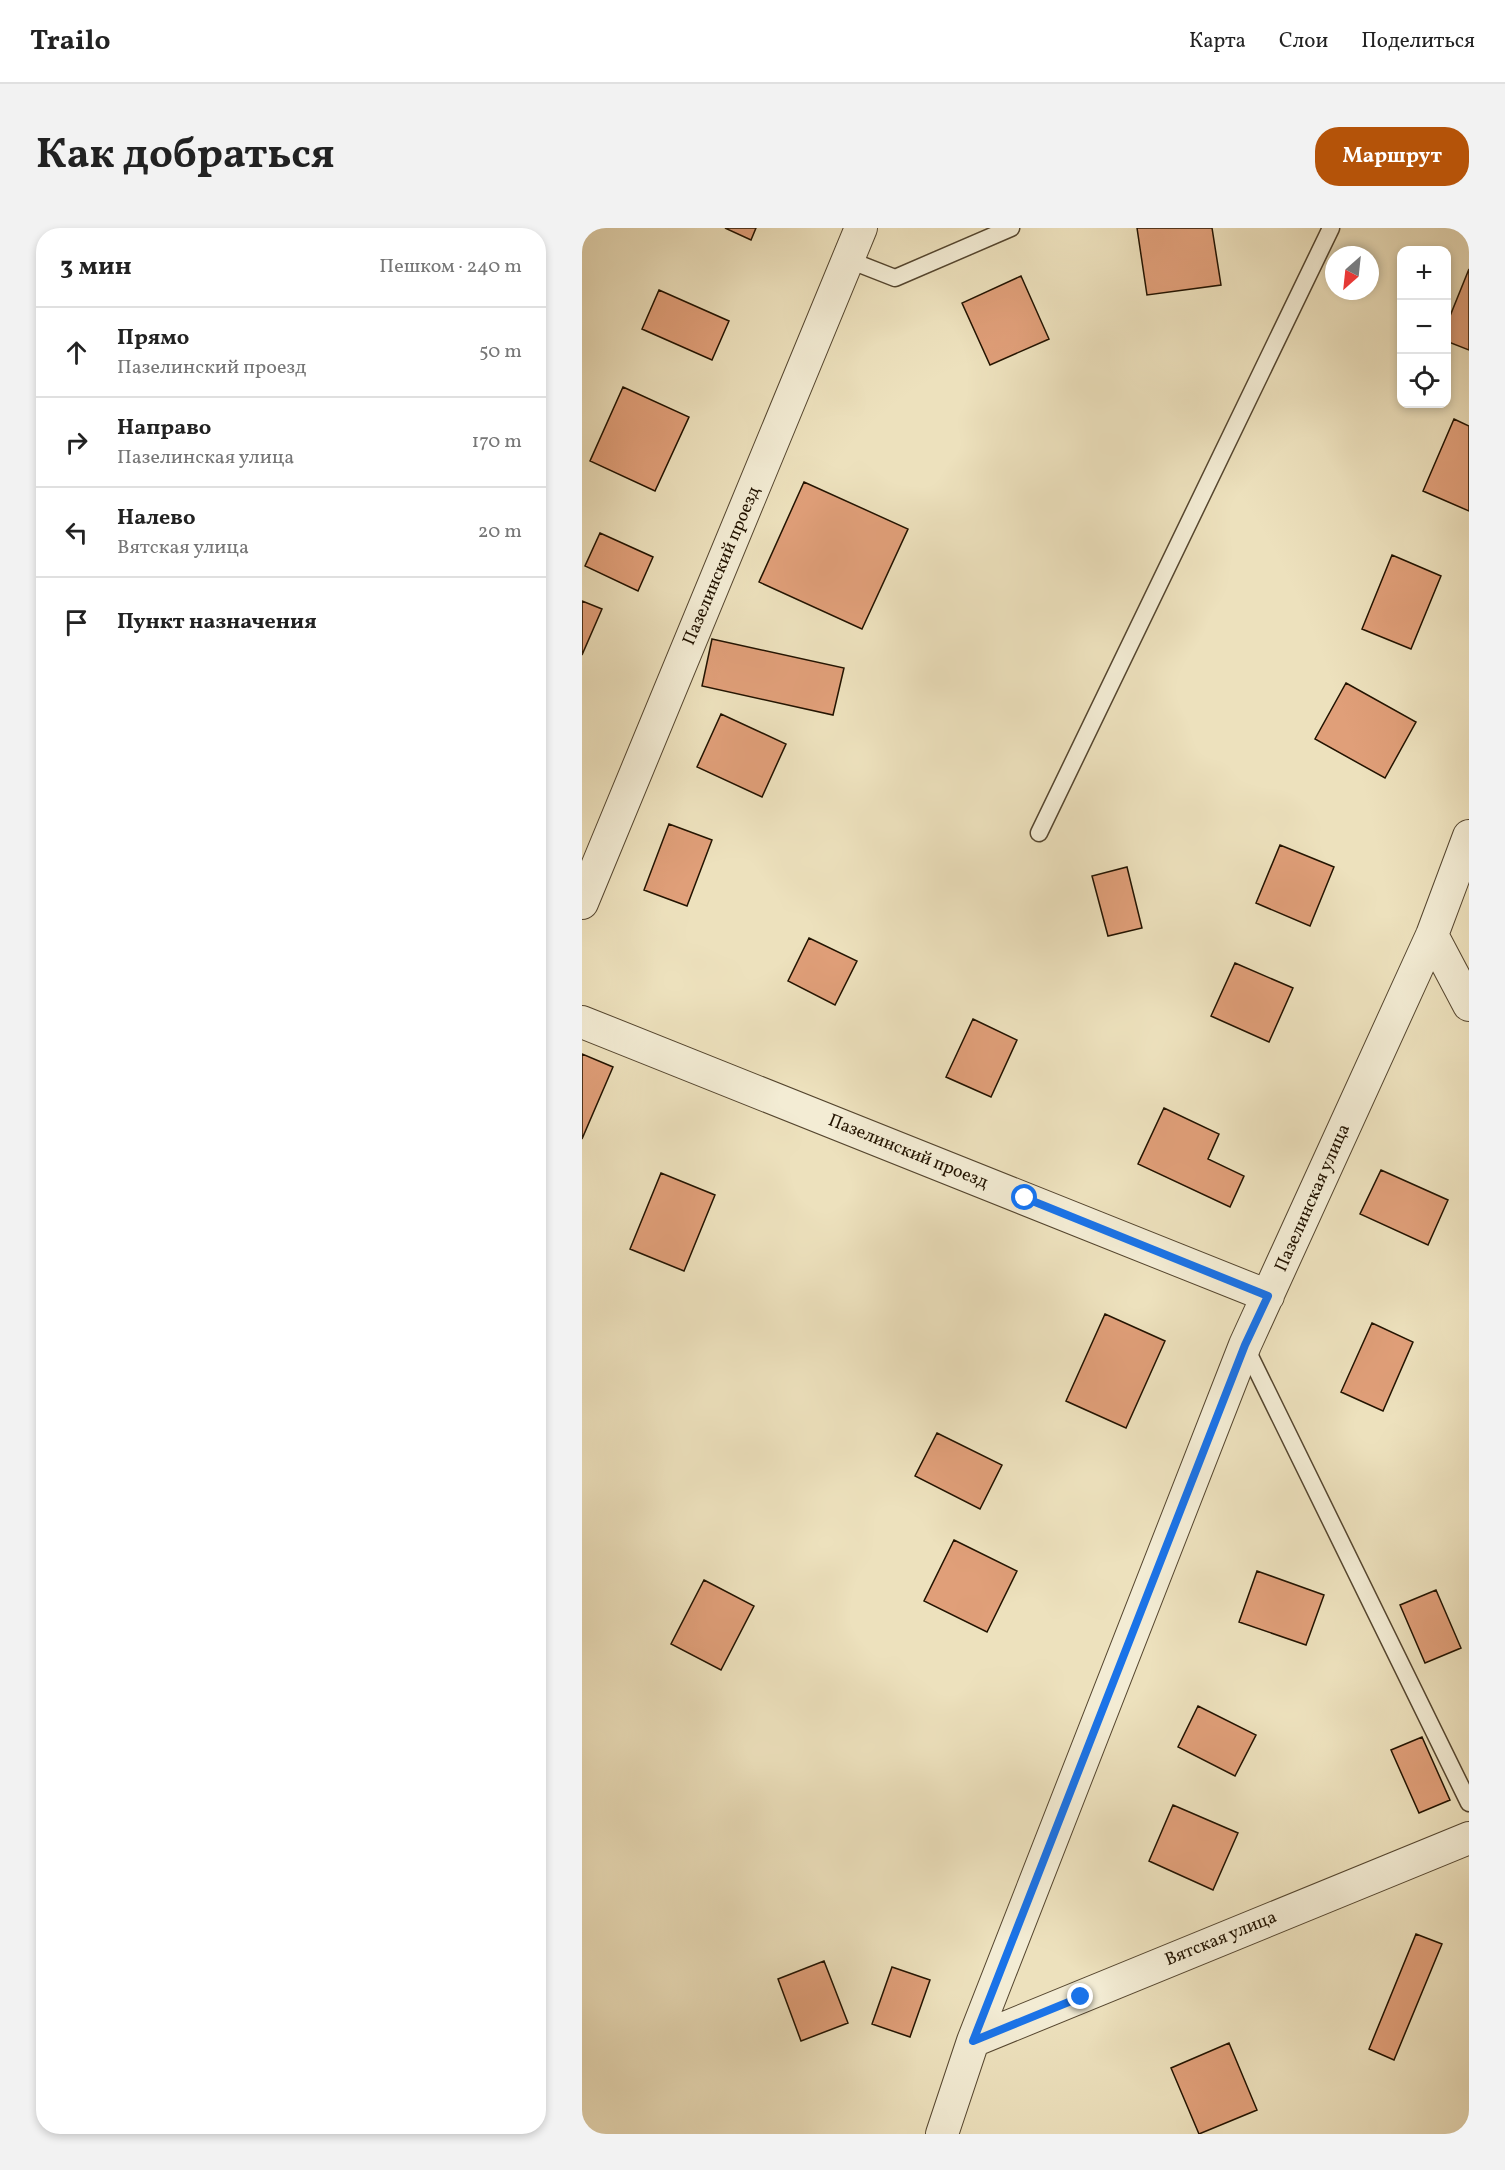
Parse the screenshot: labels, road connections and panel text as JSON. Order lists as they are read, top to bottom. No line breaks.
{"streets":{"street":["Пазелинский проезд","Пазелинская улица","Вятская улица"]},"crossings":[["Пазелинский проезд","Пазелинская улица"],["Пазелинская улица","Вятская улица"]],"north":"bottom left","page":{"header":"Trailo","nav":["Карта","Слои","Поделиться"],"title":"Как добраться","buttons":"Маршрут","heading":["3 мин","Пешком · 240 m"],"map_buttons":["+","−"],"list":[["Прямо","Пазелинский проезд","50 m"],["Направо","Пазелинская улица","170 m"],["Налево","Вятская улица","20 m"],"Пункт назначения"]}}
